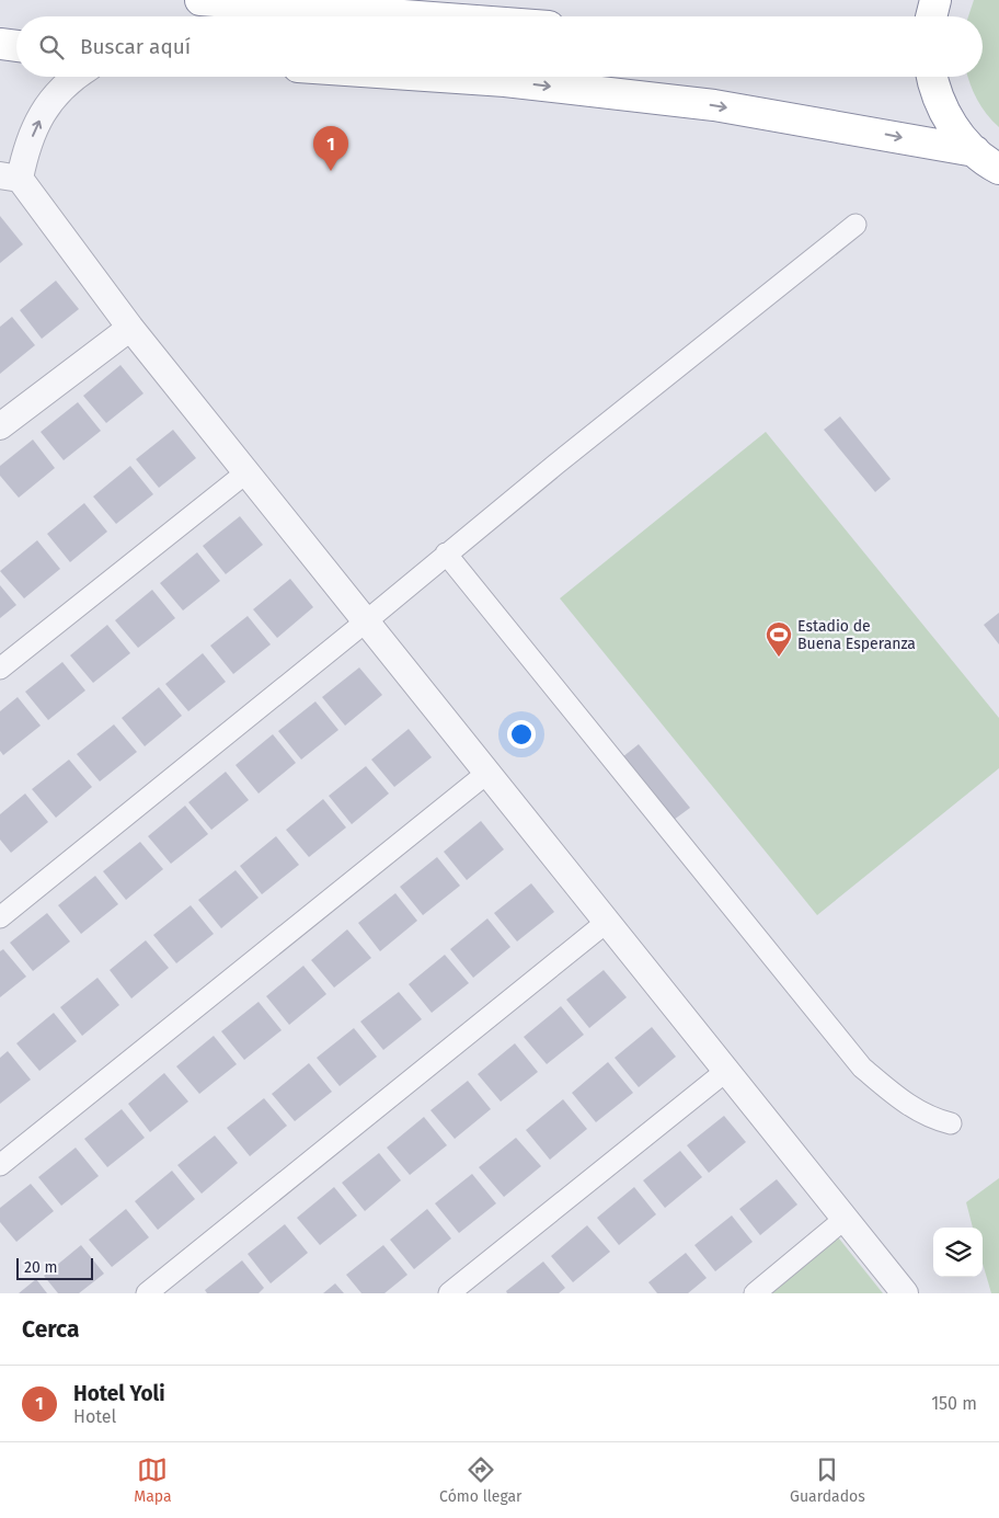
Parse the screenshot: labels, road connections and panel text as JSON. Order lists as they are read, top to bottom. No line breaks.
{"places":{"sports":["Estadio de Buena Esperanza"]},"scale_bar":"20 m","page":{"search":"Buscar aquí","pins":"1","scale":"20 m","heading":"Cerca","list":[{"mark":"1","name":"Hotel Yoli","note":"Hotel","value":"150 m"}],"nav":["Mapa","Cómo llegar","Guardados"]}}
